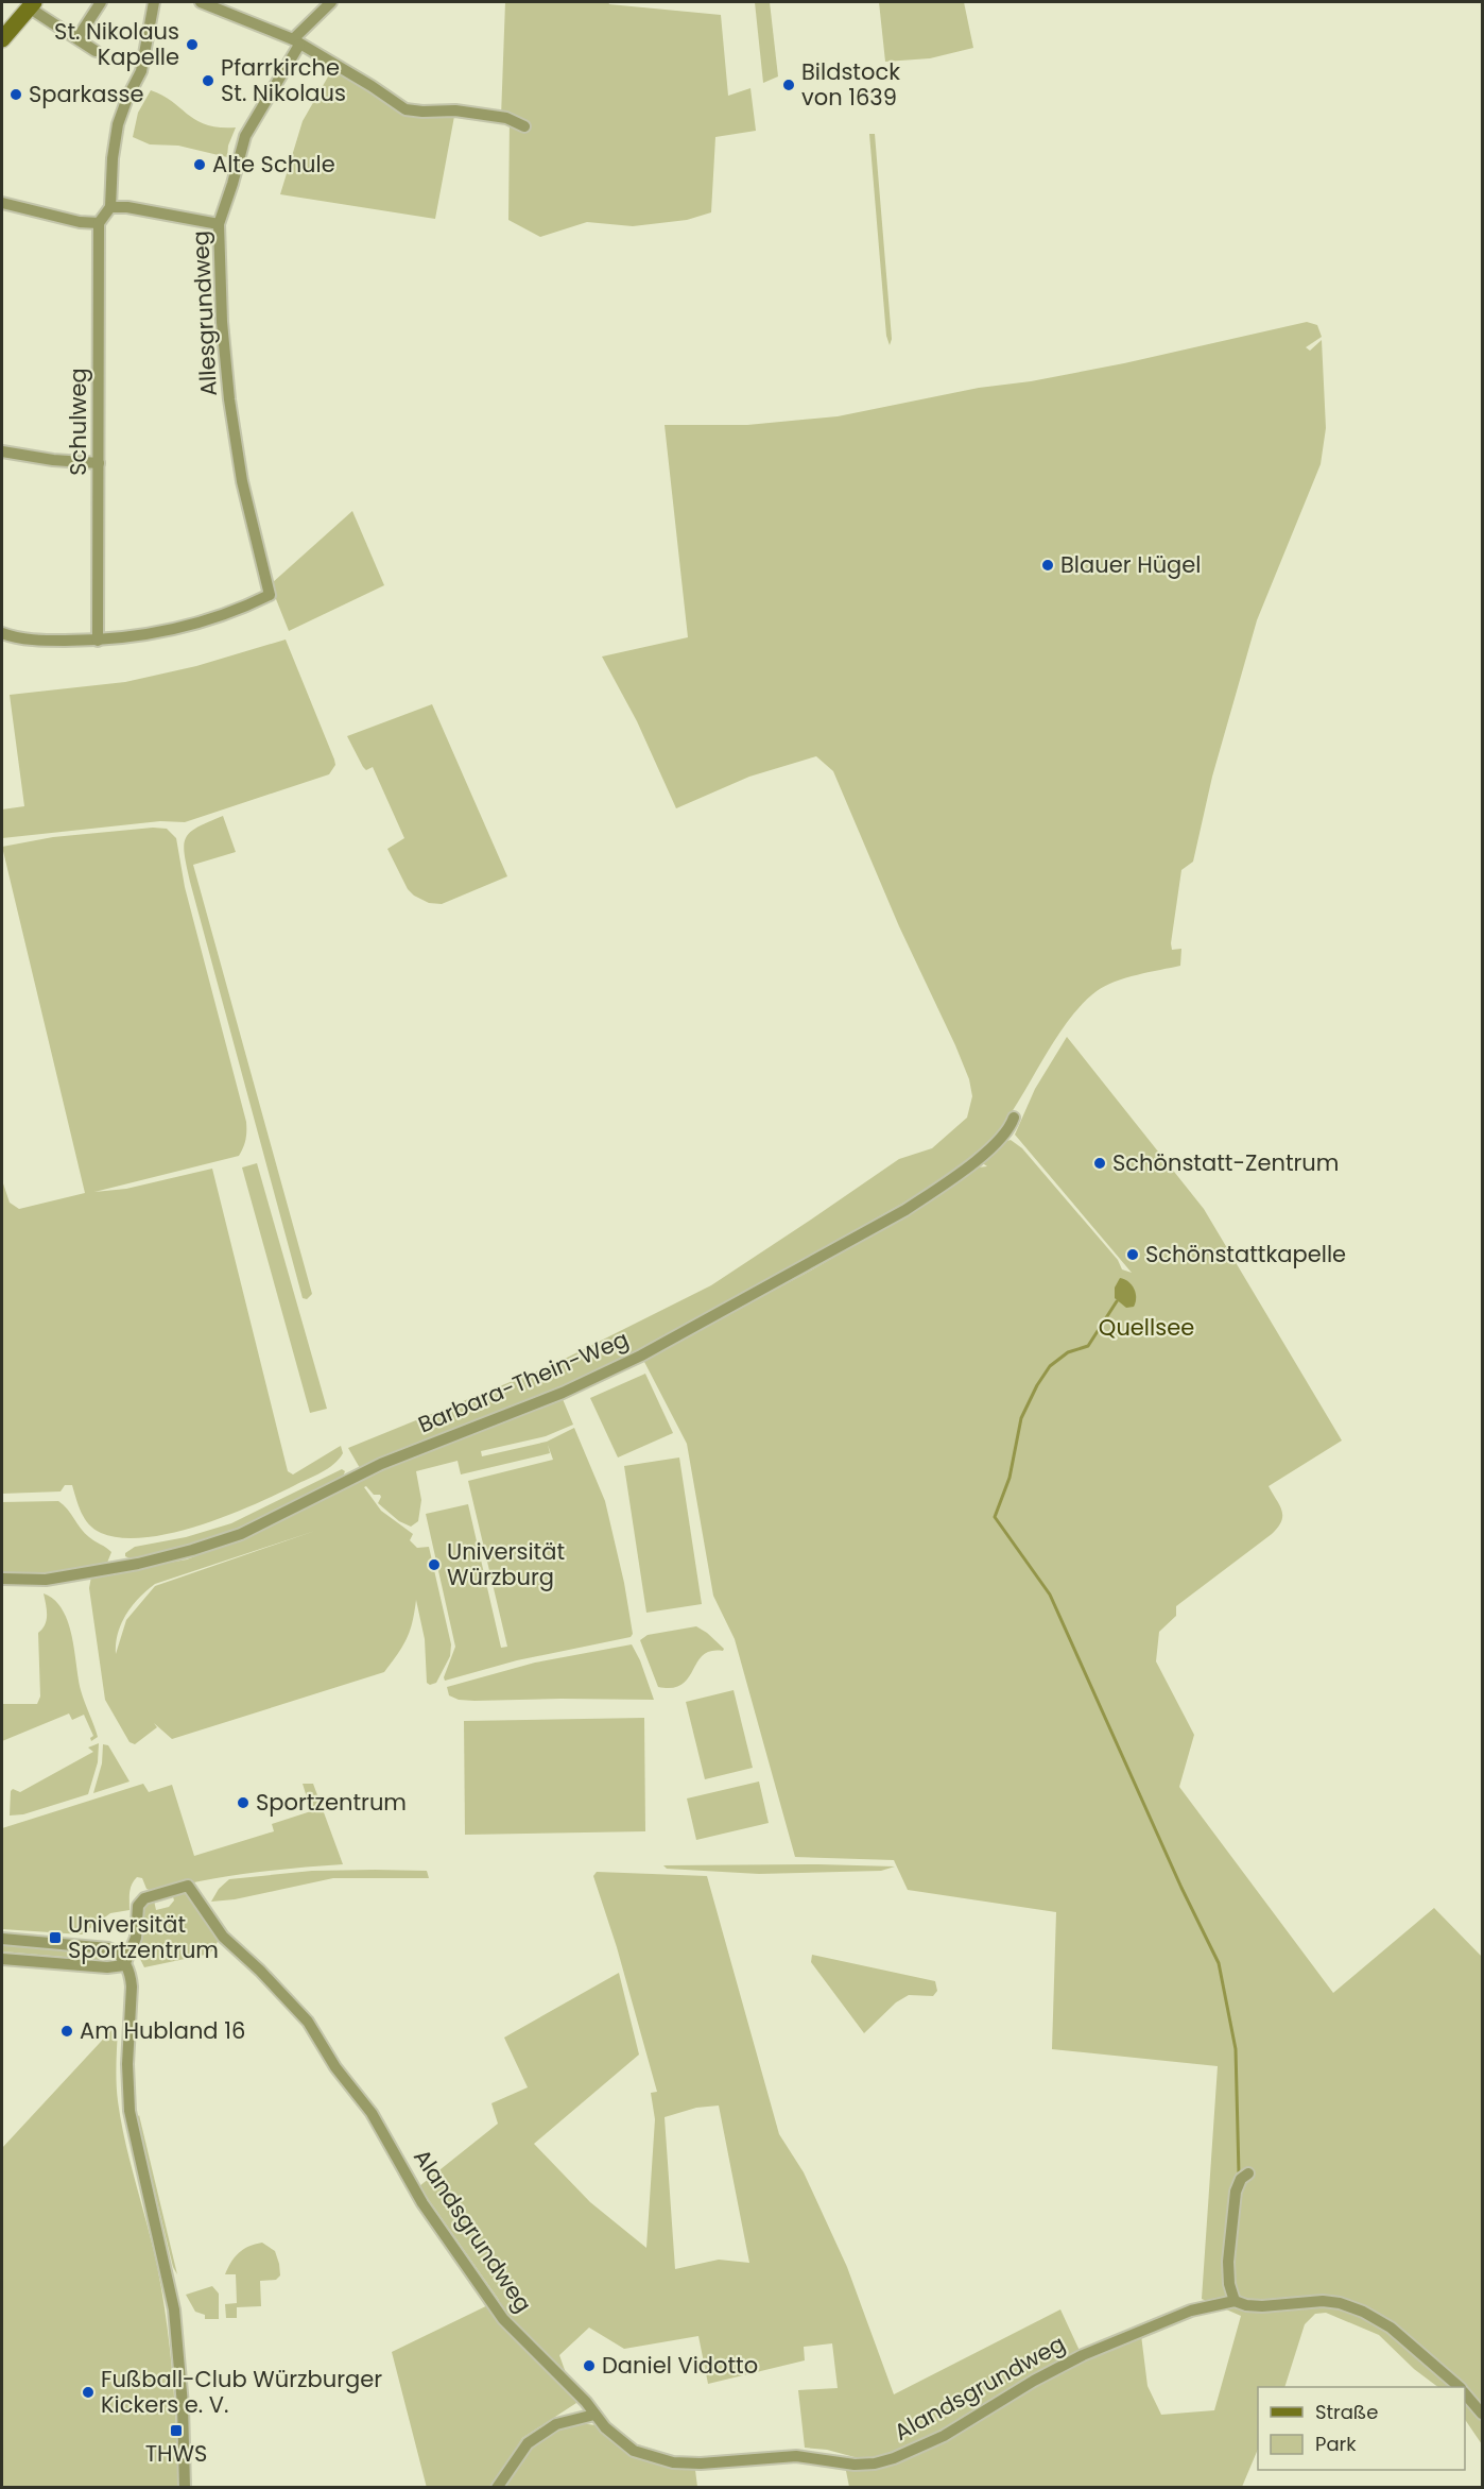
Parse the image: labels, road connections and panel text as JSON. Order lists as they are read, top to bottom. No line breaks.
{"streets":{"street":["Allesgrundweg","Schulweg","Barbara-Thein-Weg","Alandsgrundweg"]},"crossings":[["Allesgrundweg","Schulweg"]],"parks":["Quellsee"],"places":{"other":["St. Nikolaus Kapelle","Pfarrkirche St. Nikolaus","Bildstock von 1639","Sparkasse","Alte Schule","Blauer Hügel","Schönstatt-Zentrum","Schönstattkapelle","Universität Würzburg","Sportzentrum","Am Hubland 16","Daniel Vidotto","Fußball-Club Würzburger Kickers e. V."],"transit":["Universität Sportzentrum","THWS"]},"legend":["Straße","Park"]}
